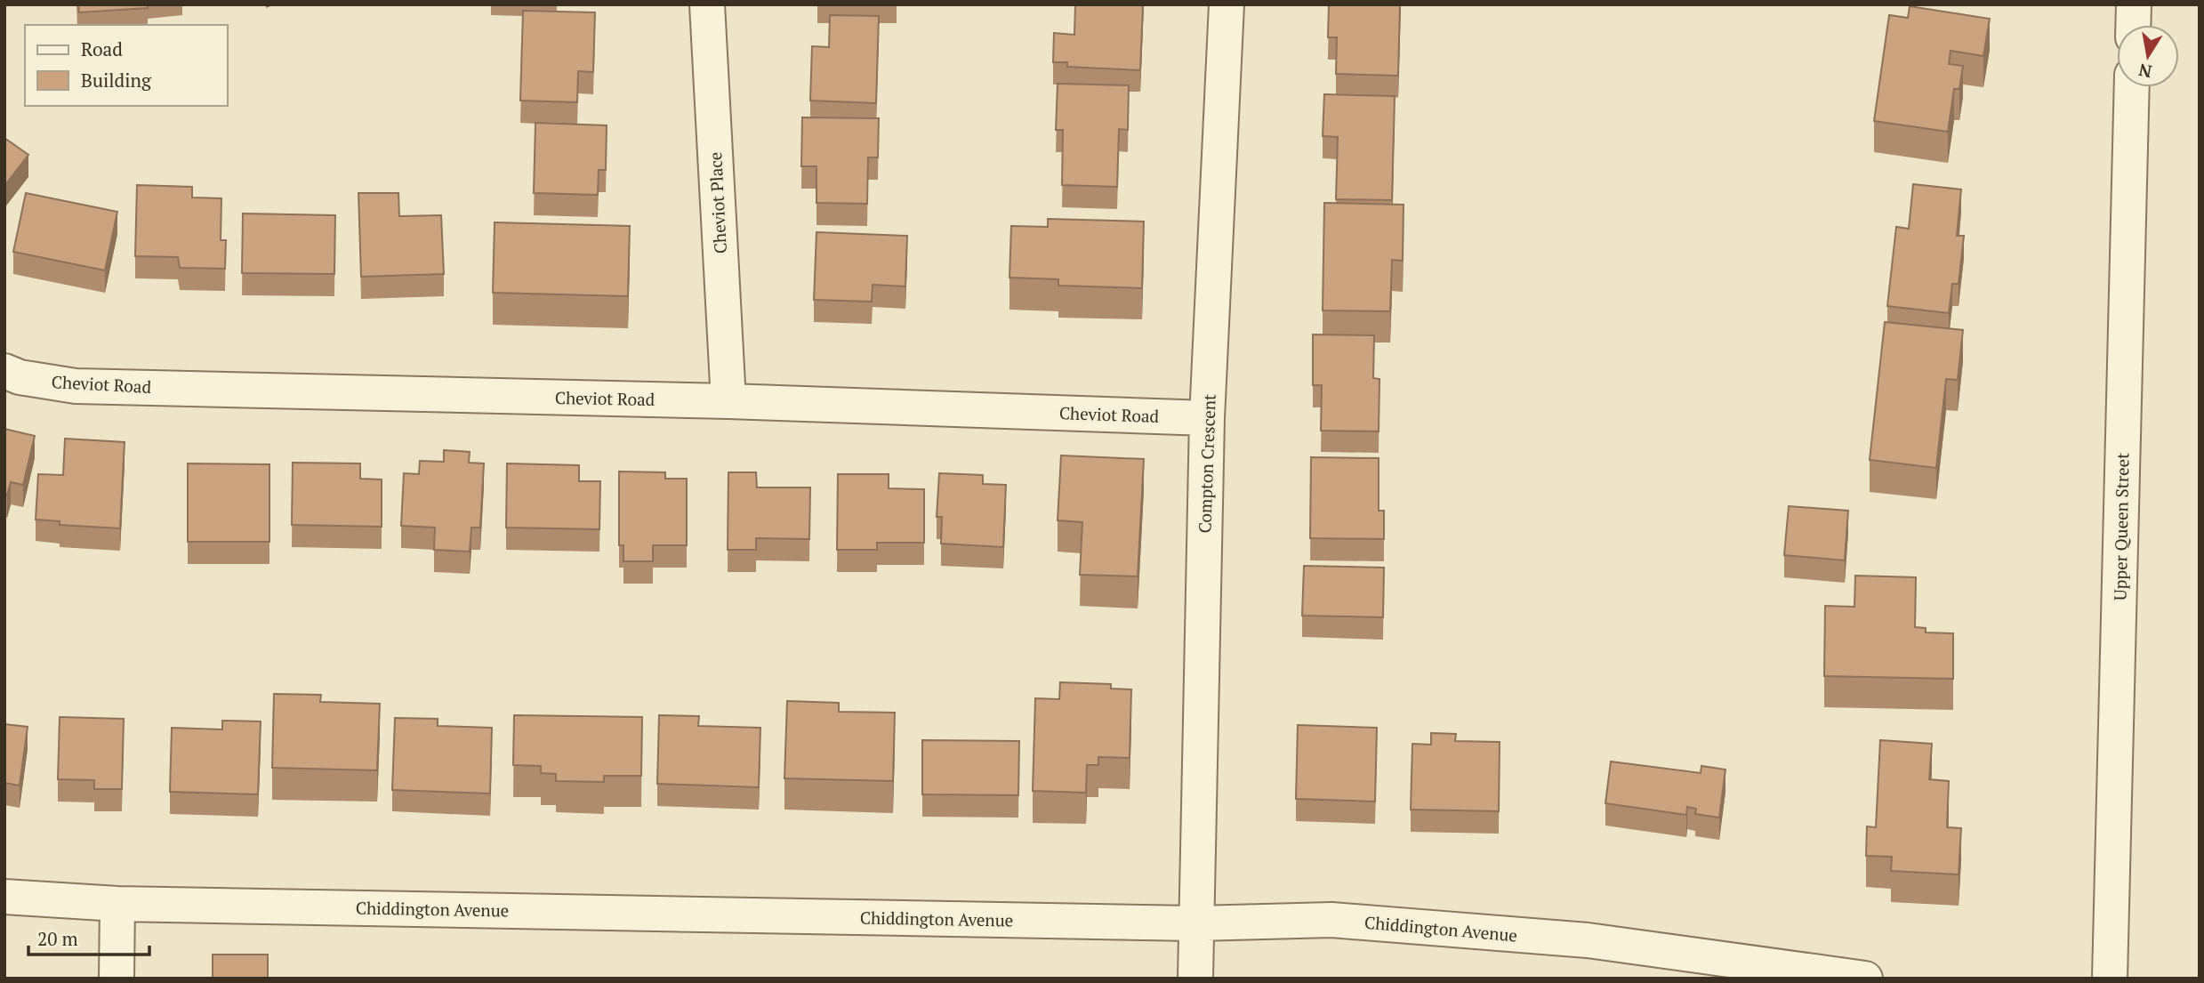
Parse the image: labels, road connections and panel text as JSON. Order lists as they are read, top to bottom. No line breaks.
{"streets":{"street":["Cheviot Place","Cheviot Road","Compton Crescent","Upper Queen Street","Chiddington Avenue"]},"crossings":[["Cheviot Place","Cheviot Road"],["Cheviot Road","Compton Crescent"],["Compton Crescent","Chiddington Avenue"]],"legend":["Road","Building"],"scale_bar":"20 m","north":"bottom"}
